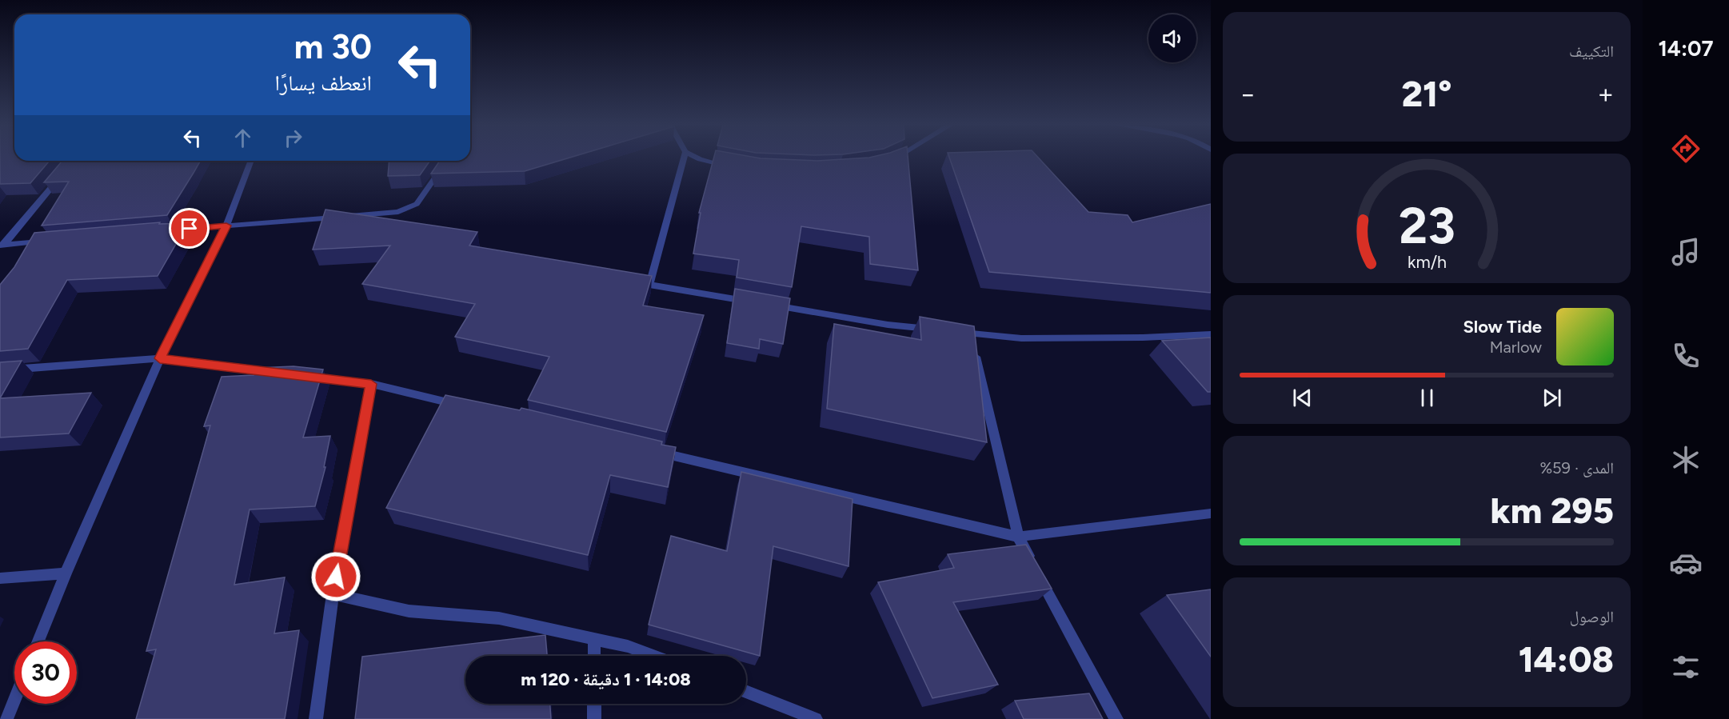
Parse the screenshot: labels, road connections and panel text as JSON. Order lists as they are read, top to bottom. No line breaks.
{"page":{"tabs":"14:07","tile":["التكييف",["المدى · 59%","295 km"],["الوصول","14:08"]],"turn":["30 m","انعطف يسارًا"],"heat":["−","21°","+"],"song":["Slow Tide","Marlow"],"limit":"30","trip":"14:08 · 1 دقيقة · 120 m","gauge":["23","km/h"]}}
